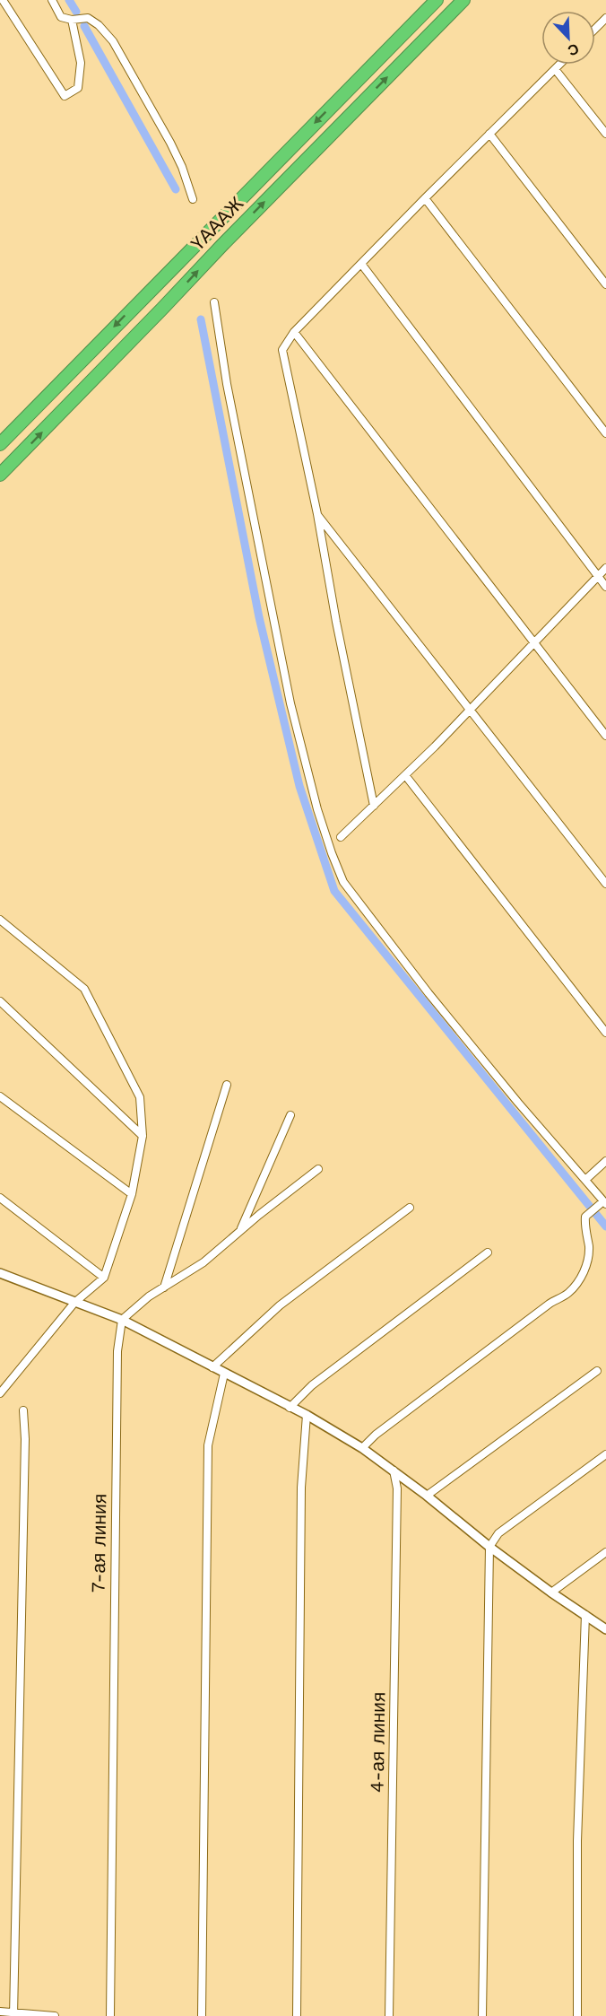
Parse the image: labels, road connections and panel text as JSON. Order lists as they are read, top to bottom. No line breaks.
{"streets":{"highway":["ҮАААЖ"],"street":["7-ая линия","4-ая линия"]},"north":"bottom right"}
